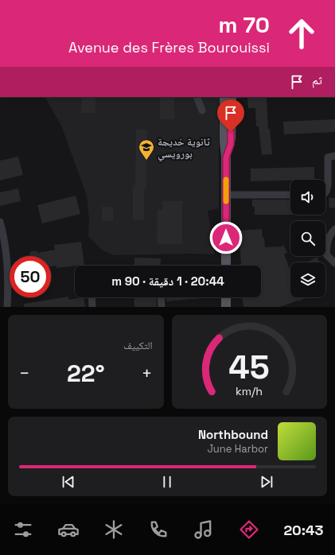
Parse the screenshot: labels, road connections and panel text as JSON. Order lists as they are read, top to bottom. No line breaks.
{"places":{"school or university":["ثانوية خديجة بورويسي"]},"page":{"turn":["70 m","Avenue des Frères Bourouissi"],"then":"ثم","limit":"50","trip":"20:44 · 1 دقيقة · 90 m","tile":"التكييف","heat":["−","22°","+"],"song":["Northbound","June Harbor"],"tabs":"20:43","gauge":["45","km/h"]}}
